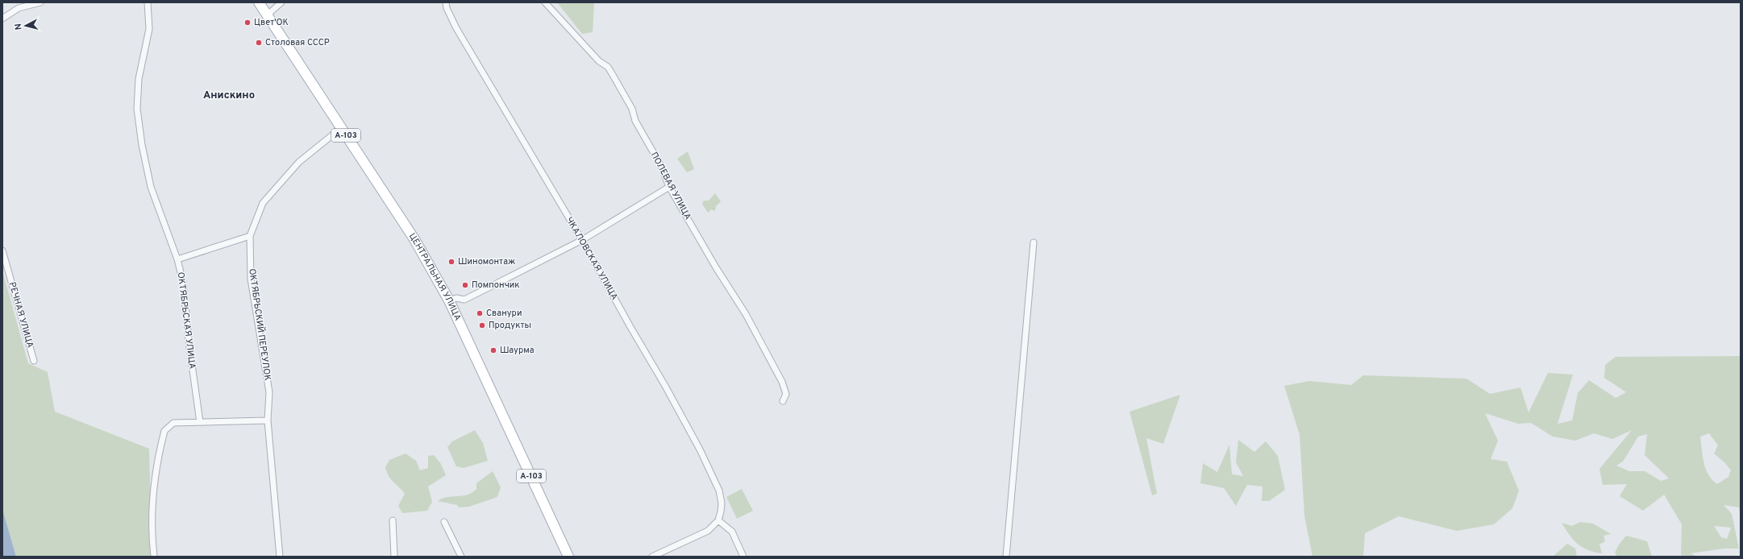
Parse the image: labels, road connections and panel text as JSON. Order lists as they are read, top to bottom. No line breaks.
{"streets":{"main road":["А-103","ЦЕНТРАЛЬНАЯ УЛИЦА"],"street":["ПОЛЕВАЯ УЛИЦА","ЧКАЛОВСКАЯ УЛИЦА","РЕЧНАЯ УЛИЦА","ОКТЯБРЬСКАЯ УЛИЦА","ОКТЯБРЬСКИЙ ПЕРЕУЛОК"]},"crossings":[["ЦЕНТРАЛЬНАЯ УЛИЦА","ОКТЯБРЬСКИЙ ПЕРЕУЛОК"]],"districts":["Анискино"],"places":["Цвет'OK","Столовая СССР","Шиномонтаж","Помпончик","Сванури","Продукты","Шаурма"],"north":"left"}
